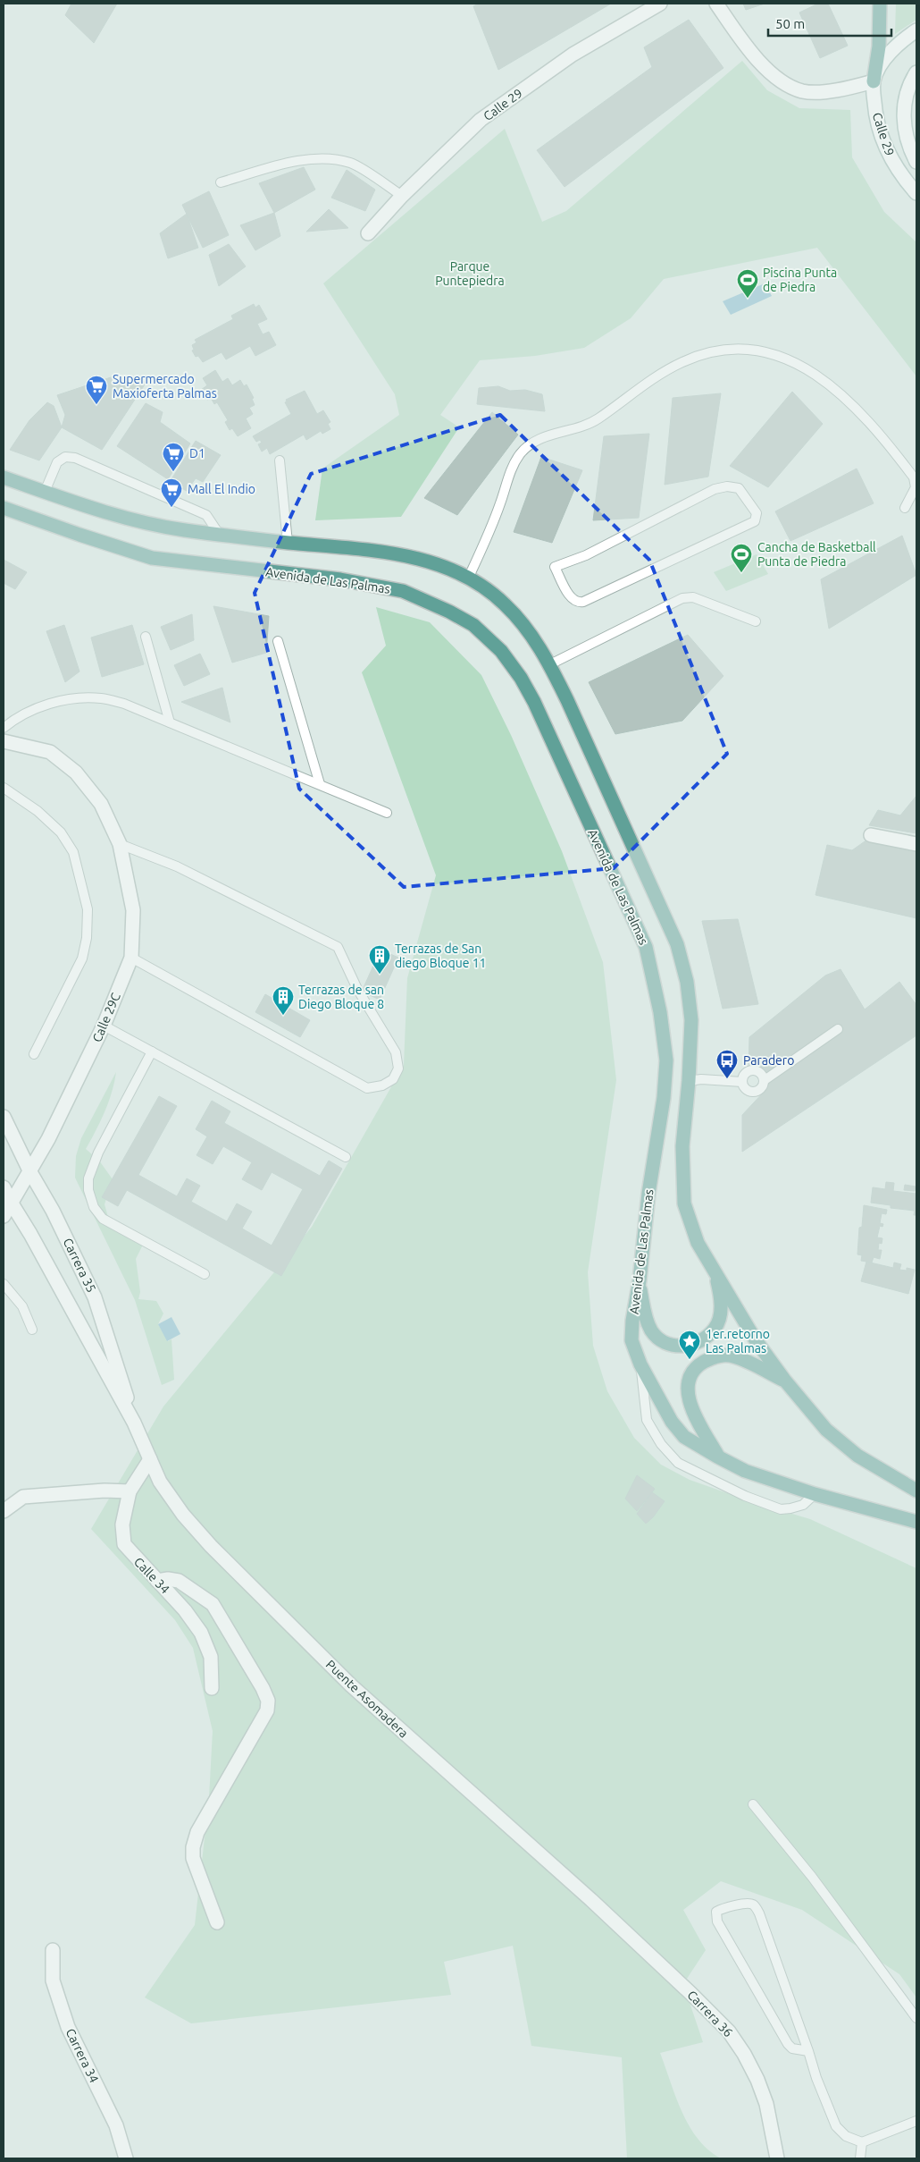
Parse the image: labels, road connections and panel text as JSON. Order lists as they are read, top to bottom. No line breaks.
{"streets":{"main road":["Avenida de Las Palmas"],"street":["Calle 29","Calle 29C","Carrera 35","Calle 34","Puente Asomadera","Carrera 36","Carrera 34"]},"crossings":[["Calle 29C","Carrera 35"],["Carrera 35","Calle 34"],["Carrera 35","Puente Asomadera"],["Puente Asomadera","Carrera 36"]],"parks":["Parque Puntepiedra"],"places":{"sports":["Piscina Punta de Piedra","Cancha de Basketball Punta de Piedra"],"supermarket":["Supermercado Maxioferta Palmas","D1","Mall El Indio"],"building":["Terrazas de San diego Bloque 11","Terrazas de san Diego Bloque 8"],"bus stop":["Paradero"],"place":["1er.retorno Las Palmas"]},"scale_bar":"50 m"}
